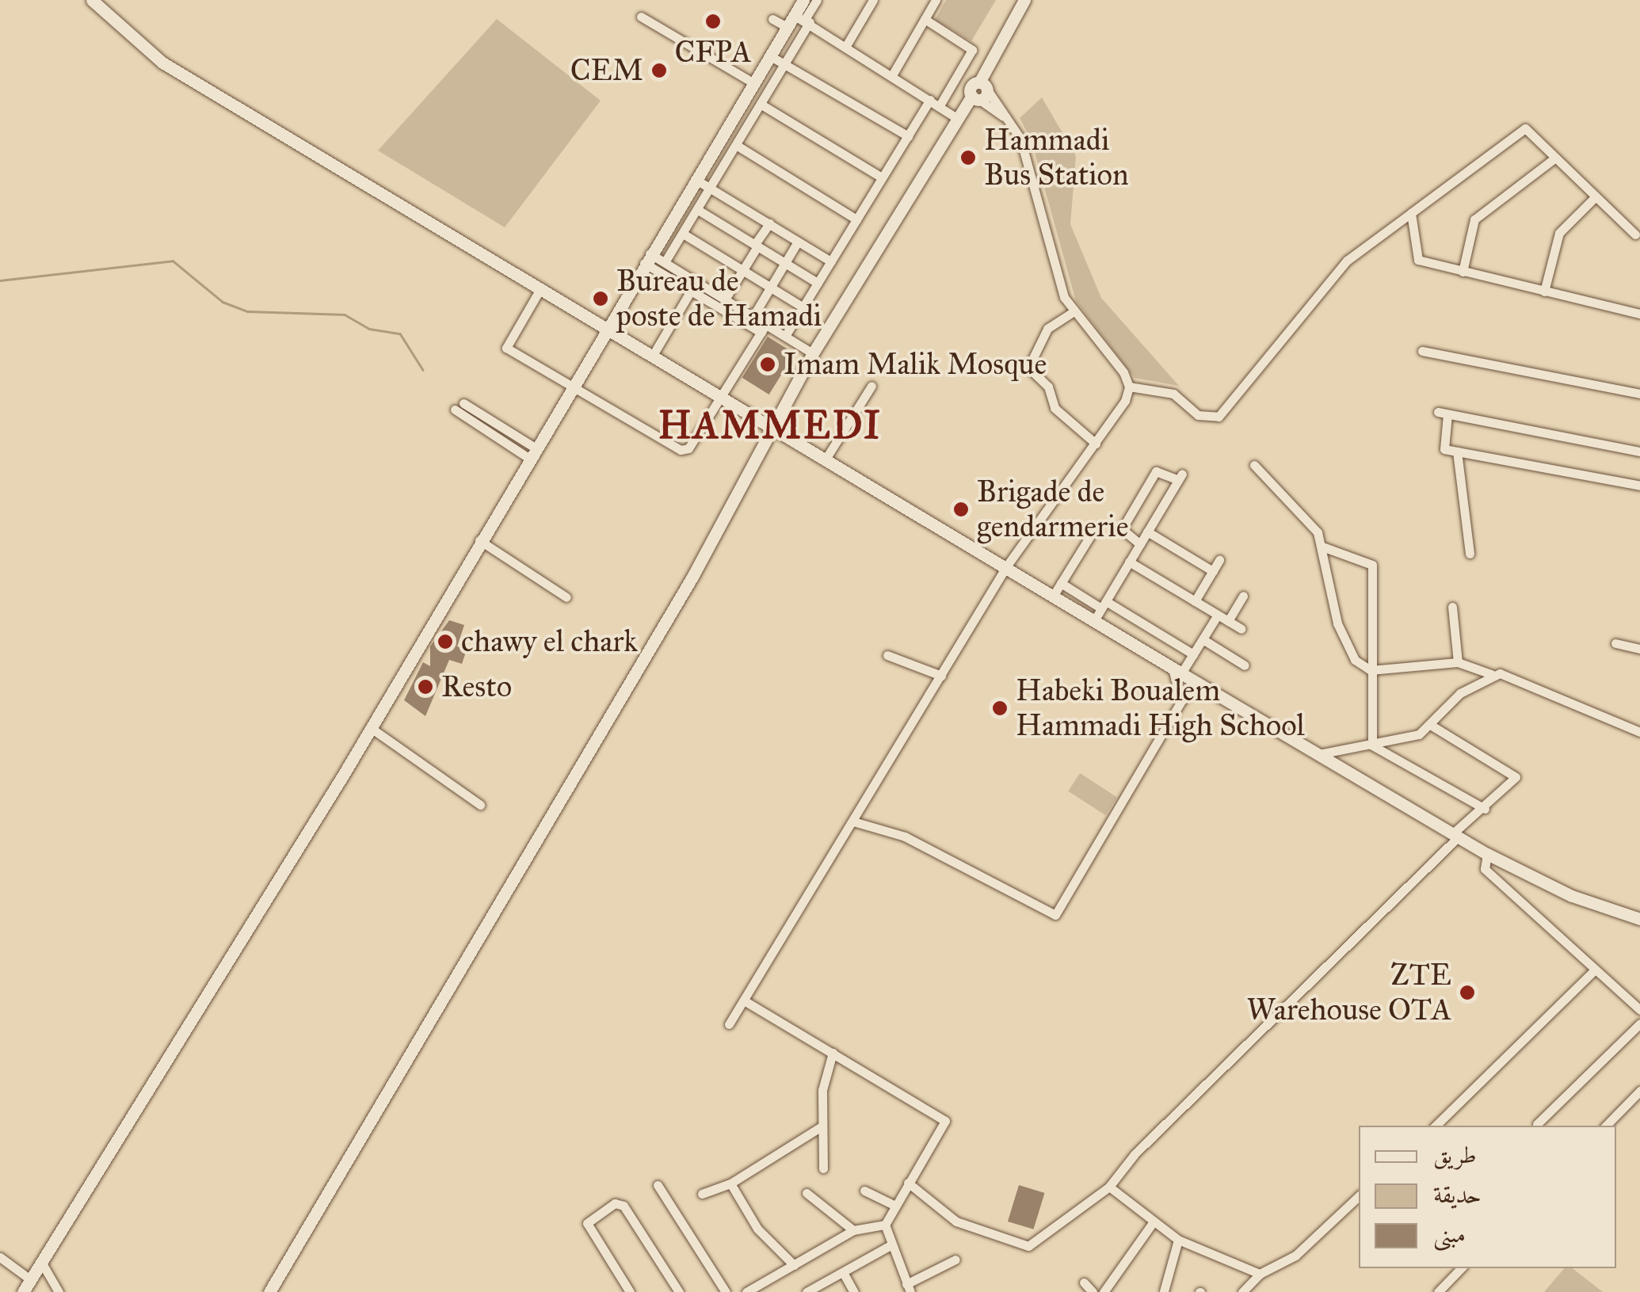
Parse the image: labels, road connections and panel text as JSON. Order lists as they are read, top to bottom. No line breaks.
{"districts":["HAMMEDI"],"places":["CFPA","CEM","Hammadi Bus Station","Bureau de poste de Hamadi","Imam Malik Mosque","Brigade de gendarmerie","chawy el chark","Resto","Habeki Boualem Hammadi High School","ZTE Warehouse OTA"],"legend":["طريق","حديقة","مبنى"]}
